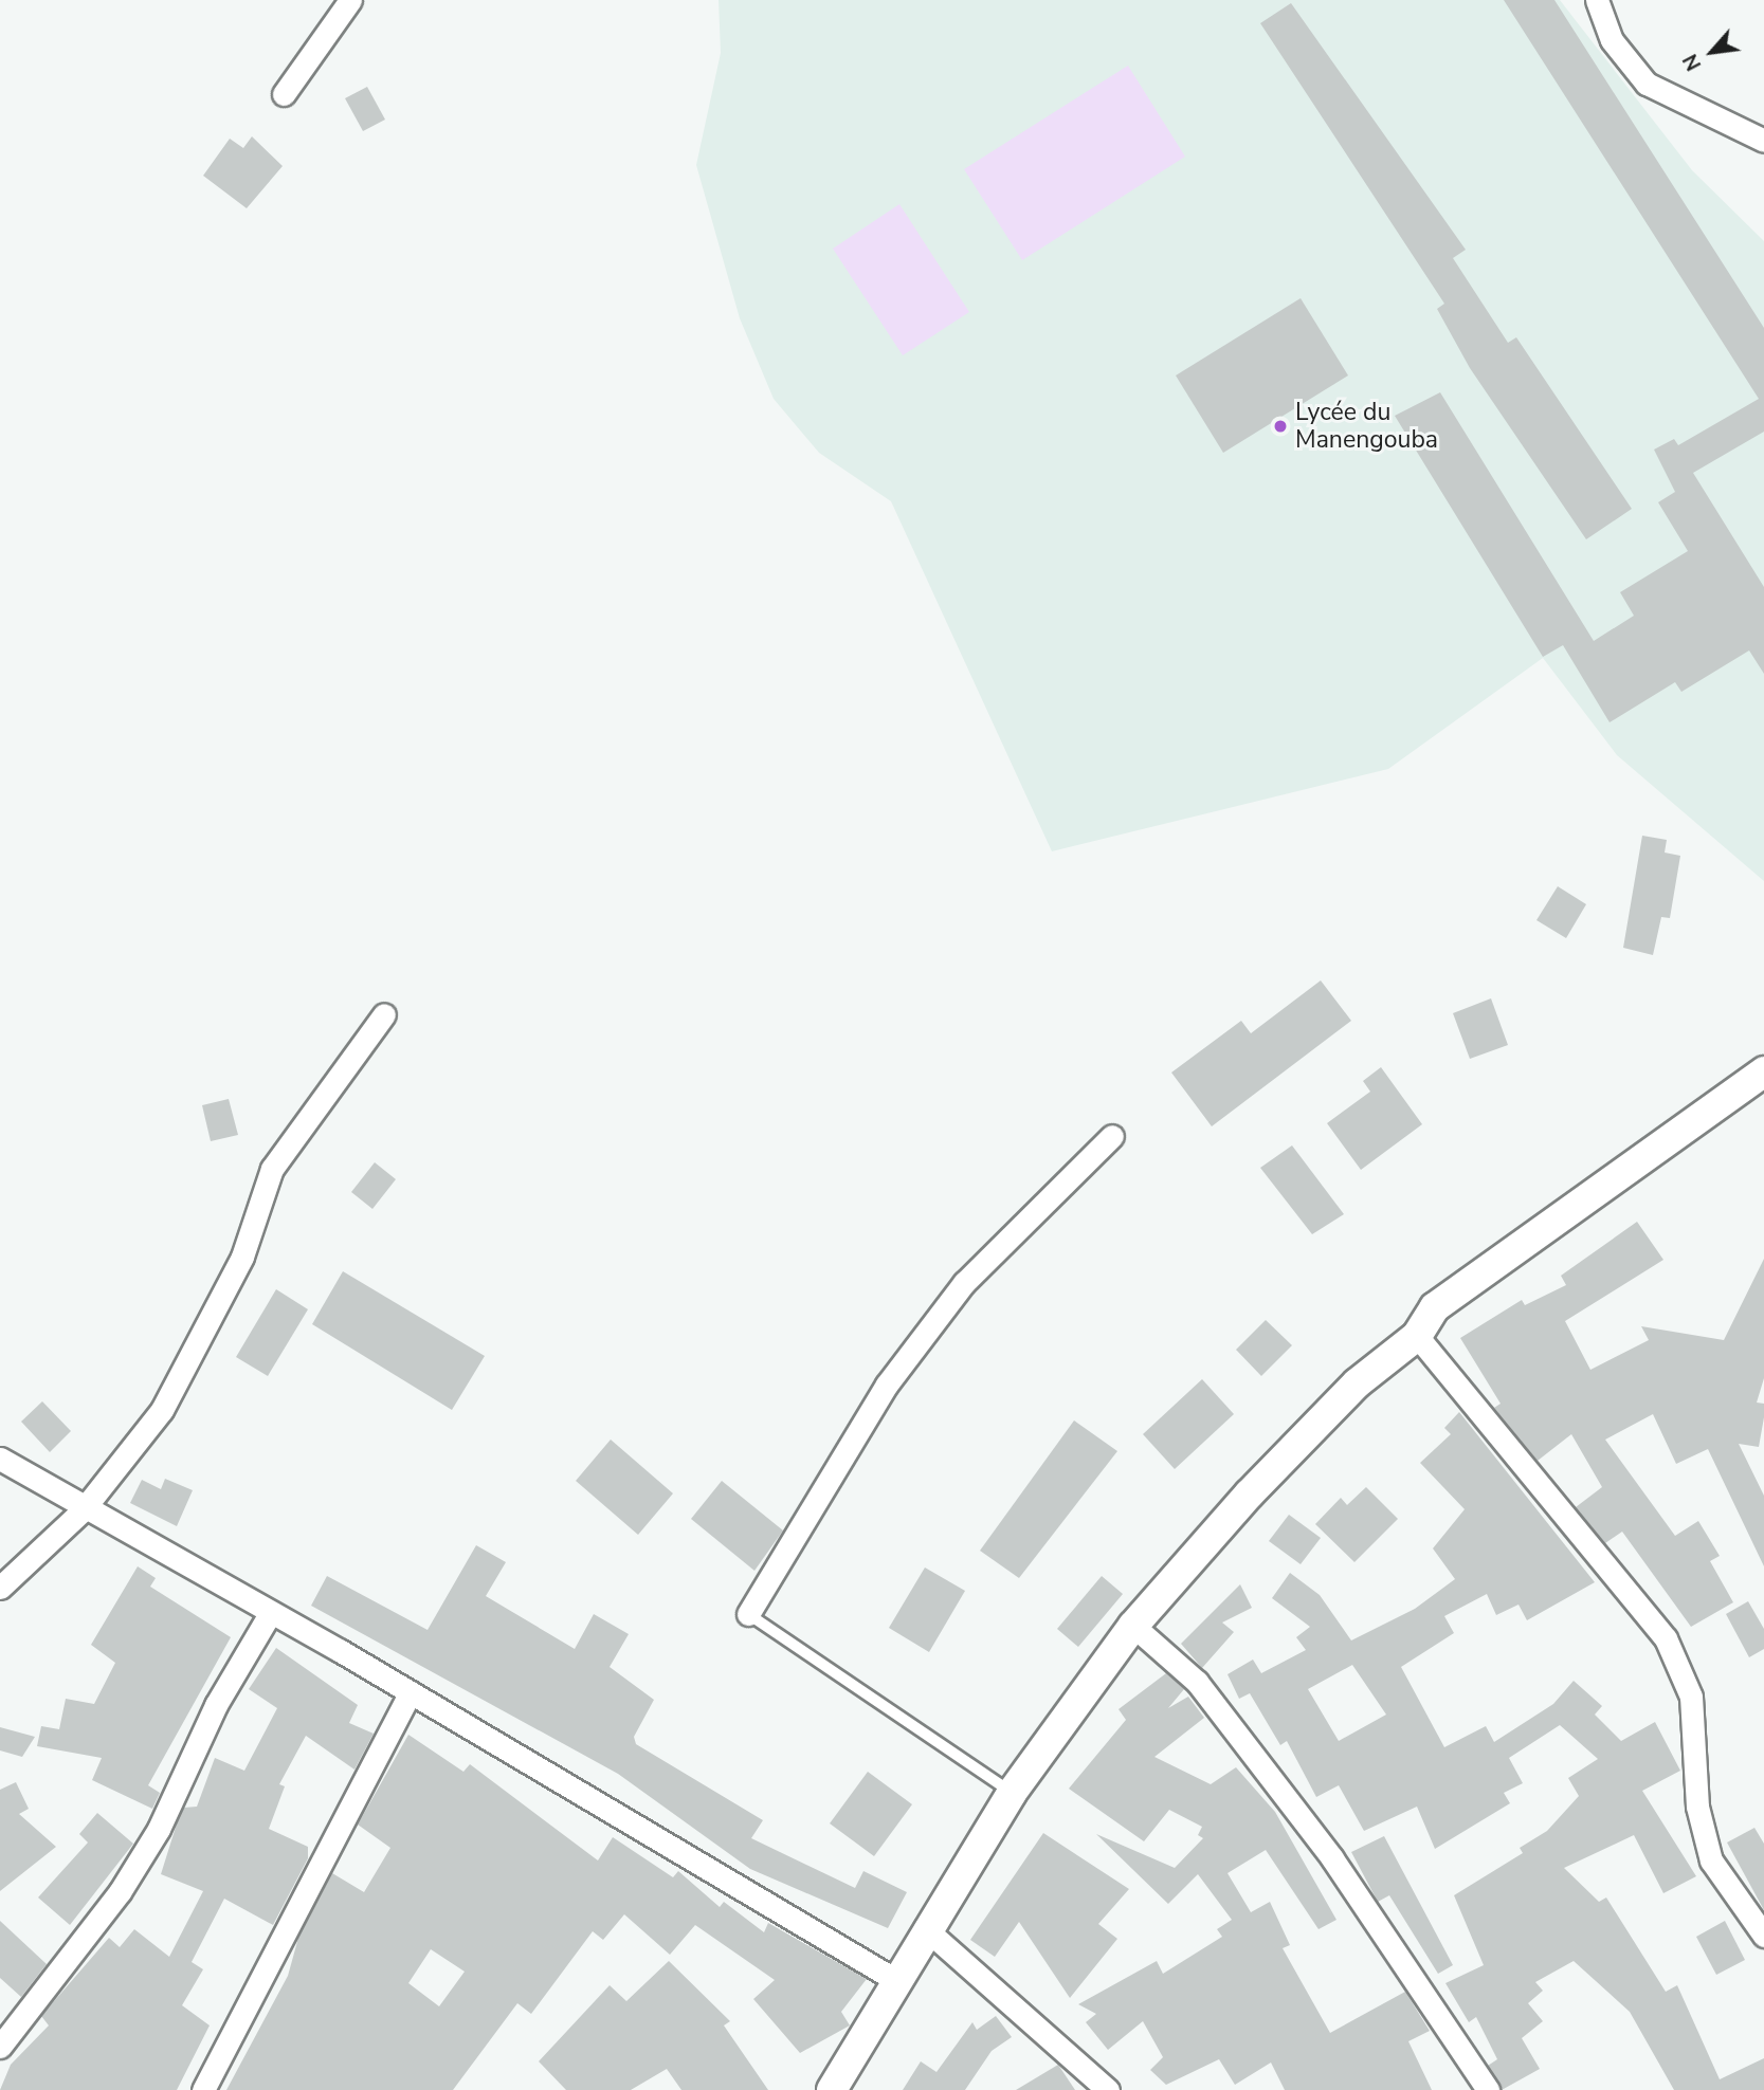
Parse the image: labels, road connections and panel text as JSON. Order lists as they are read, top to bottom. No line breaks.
{"places":["Lycée du Manengouba"],"north":"bottom left"}
